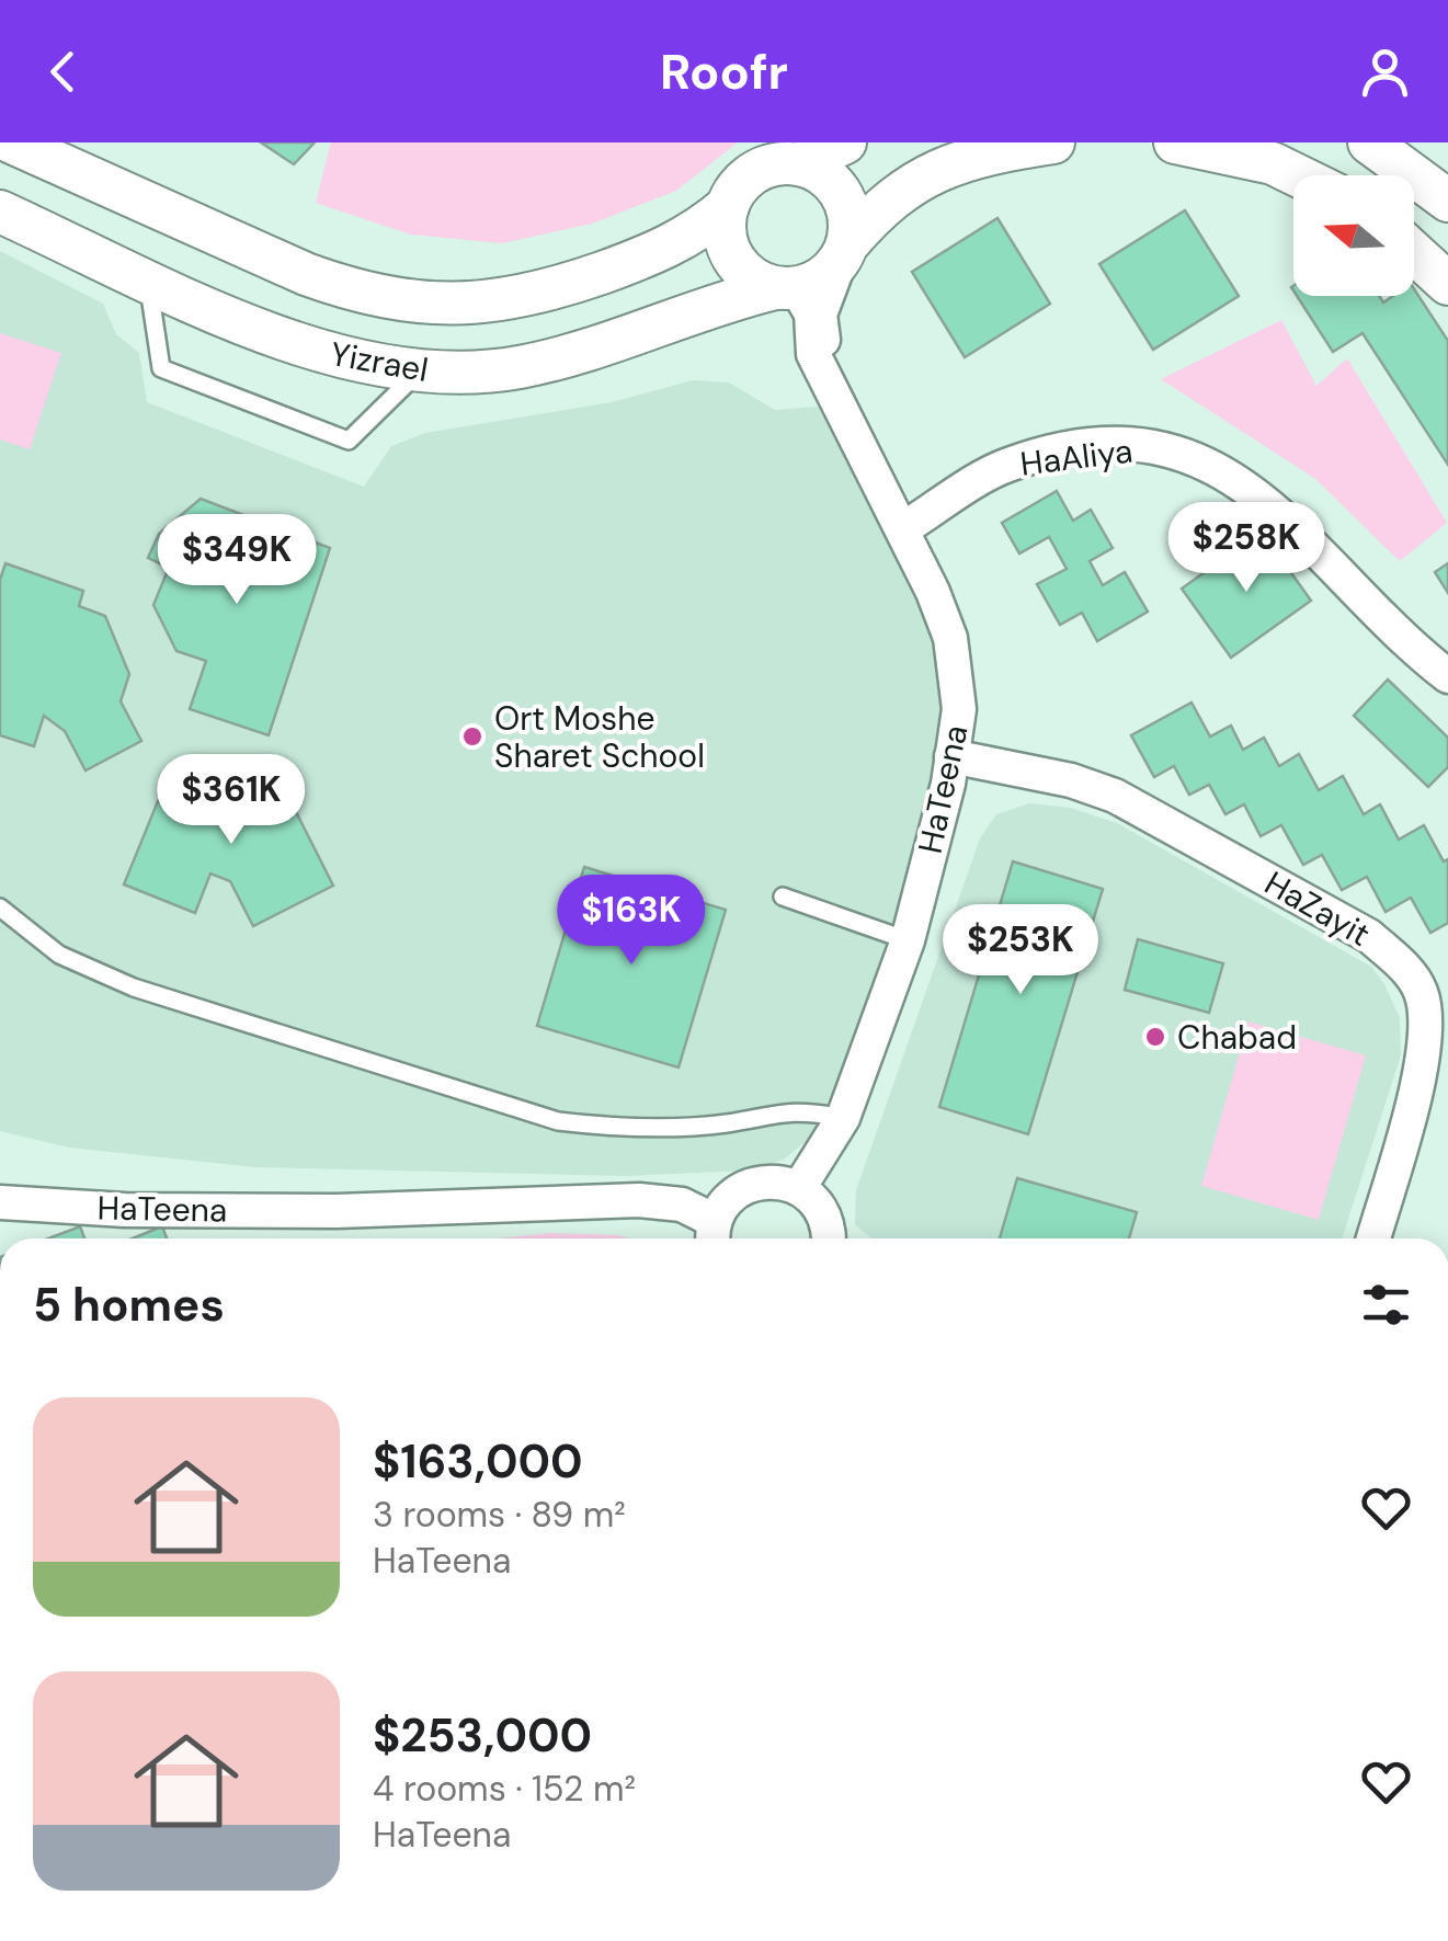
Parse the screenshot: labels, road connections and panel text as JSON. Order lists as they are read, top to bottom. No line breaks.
{"streets":{"street":["Yizrael","HaAliya","HaTeena","HaZayit"]},"crossings":[["Yizrael","HaTeena"],["HaAliya","HaTeena"],["HaTeena","HaZayit"]],"places":["Ort Moshe Sharet School","Chabad"],"north":"left","page":{"header":"Roofr","price":["$258K","$349K","$361K","$163K","$253K"],"heading":"5 homes","list":[{"name":"$163,000","note":"3 rooms · 89 m² · HaTeena"},{"name":"$253,000","note":"4 rooms · 152 m² · HaTeena"}]}}
